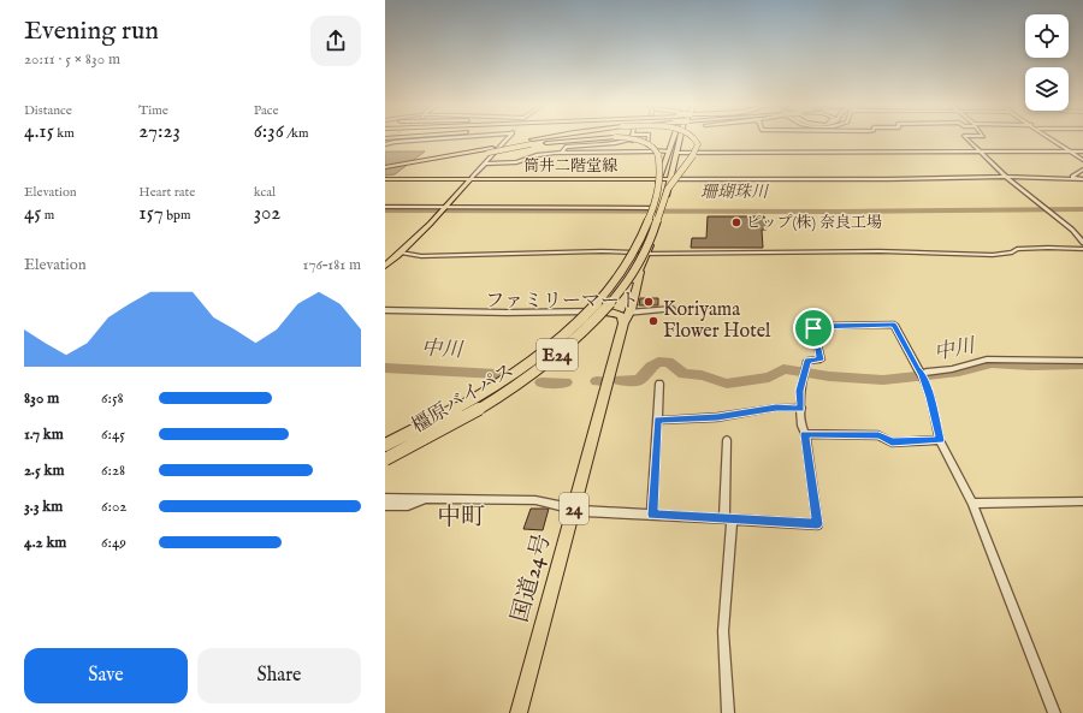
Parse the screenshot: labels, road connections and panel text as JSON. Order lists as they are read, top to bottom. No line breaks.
{"streets":{"highway":["E24","橿原バイパス","24","国道24号"],"main road":["筒井二階堂線"]},"crossings":[["筒井二階堂線","橿原バイパス"],["橿原バイパス","24"],["橿原バイパス","国道24号"],["24","国道24号"]],"districts":["中町"],"water":["珊瑚珠川","中川"],"places":["ピップ(株) 奈良工場","ファミリーマート","Koriyama Flower Hotel"],"page":{"heading":["Evening run","20:11 · 5 × 830 m"],"stats":[["Distance","4.15 km"],["Time","27:23"],["Pace","6:36 /km"],["Elevation","45 m"],["Heart rate","157 bpm"],["kcal","302"]],"chart":["Elevation","176–181 m"],"list":[{"name":"830 m","note":"6:58"},{"name":"1.7 km","note":"6:45"},{"name":"2.5 km","note":"6:28"},{"name":"3.3 km","note":"6:02"},{"name":"4.2 km","note":"6:49"}],"buttons":["Save","Share"]}}
